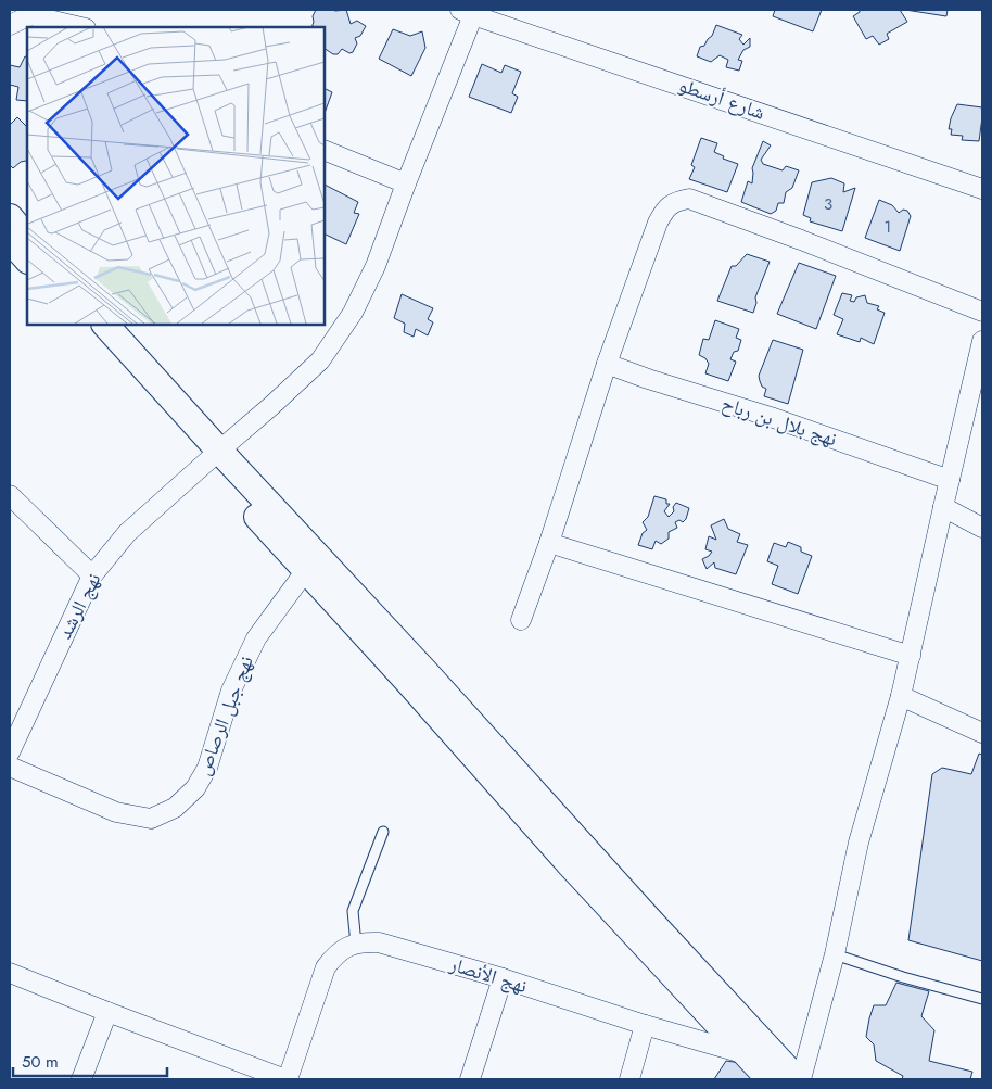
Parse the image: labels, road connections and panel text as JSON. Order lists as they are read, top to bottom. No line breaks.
{"streets":{"street":["شارع أرسطو","نهج بلال بن رباح","نهج الرشد","نهج جبل الرصاص","نهج الأنصار"]},"crossings":[["شارع أرسطو","نهج الرشد"]],"house_numbers":["3","1"],"scale_bar":"50 m"}
